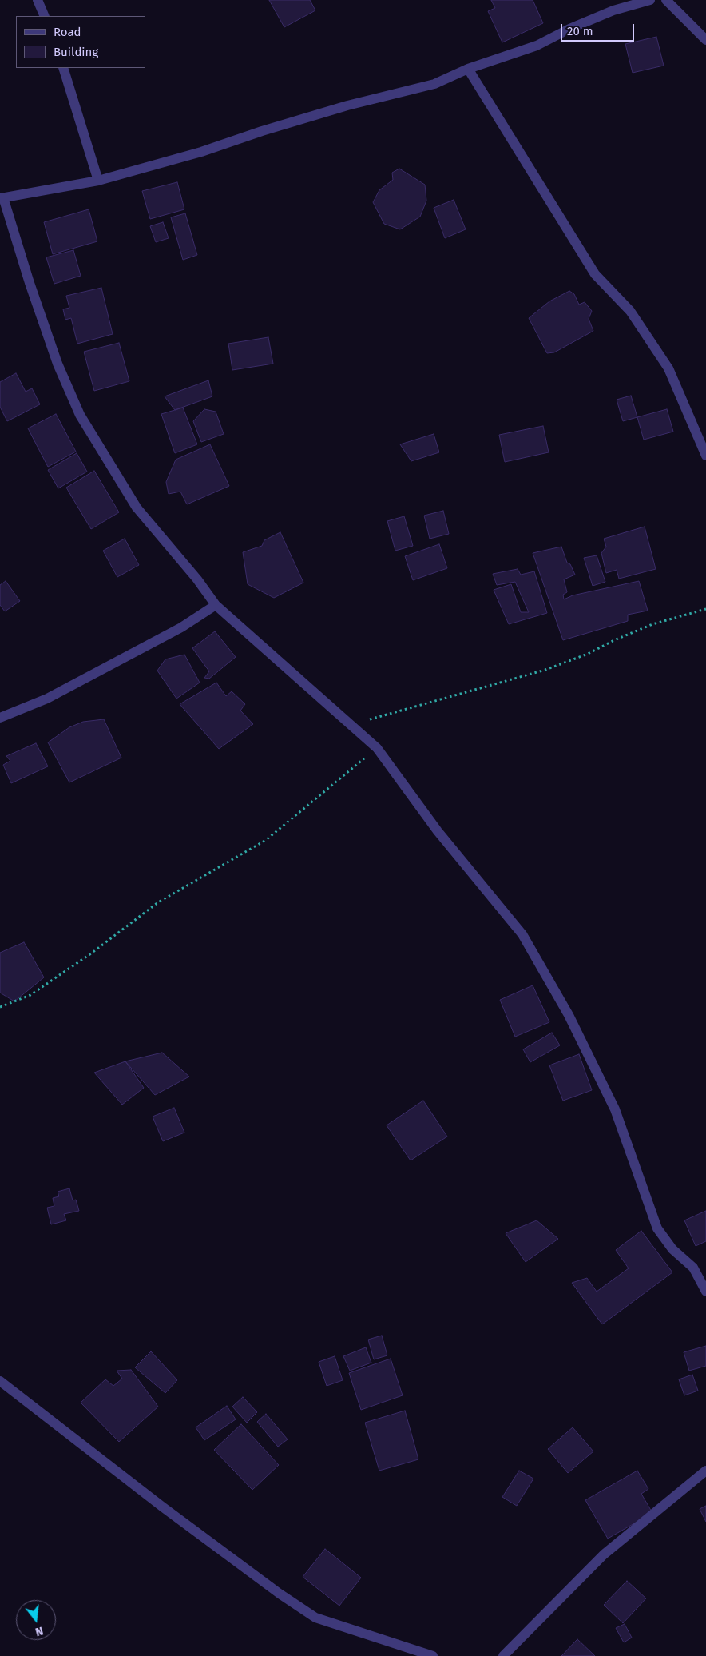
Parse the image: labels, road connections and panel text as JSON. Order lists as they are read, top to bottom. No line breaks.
{"legend":["Road","Building"],"scale_bar":"20 m","north":"bottom"}
